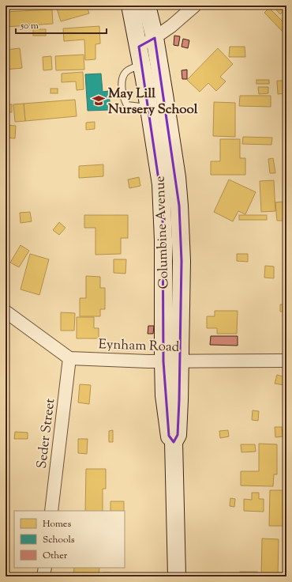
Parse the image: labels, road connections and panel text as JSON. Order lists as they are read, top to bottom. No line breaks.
{"streets":{"main road":["Columbine Avenue"],"street":["Eynham Road","Seder Street"]},"crossings":[["Columbine Avenue","Eynham Road"],["Eynham Road","Seder Street"]],"places":{"school or university":["May Lill Nursery School"]},"legend":["Homes","Schools","Other"],"scale_bar":"50 m"}
